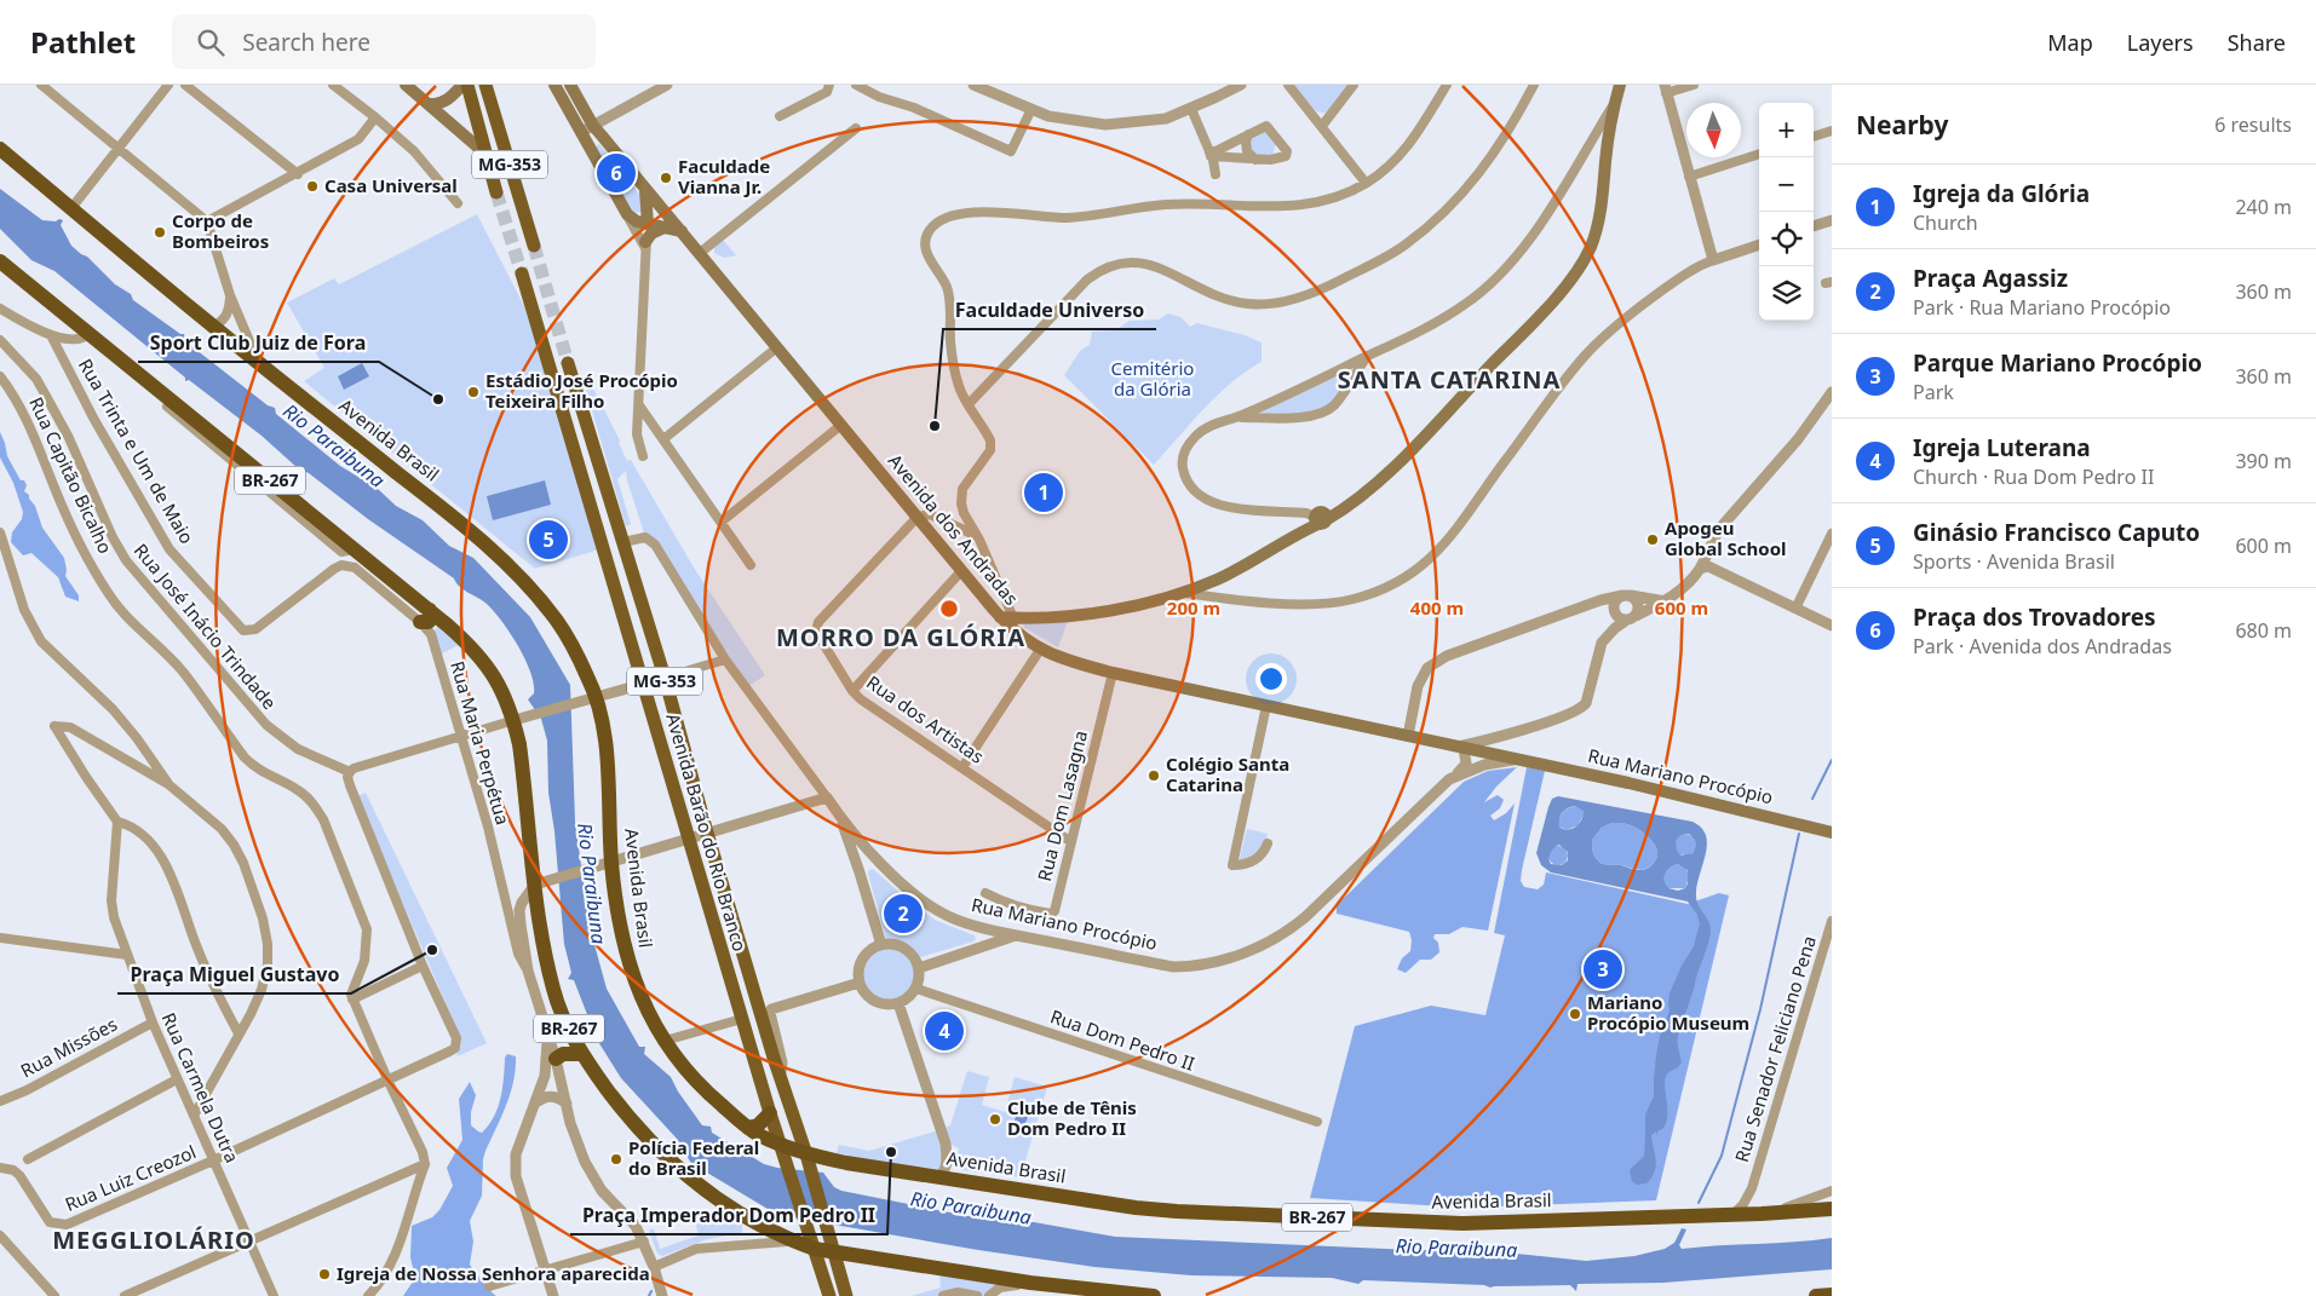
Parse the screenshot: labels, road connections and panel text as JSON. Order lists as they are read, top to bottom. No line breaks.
{"streets":{"highway":["Avenida Brasil","BR-267"],"main road":["MG-353","Avenida dos Andradas","Rua Mariano Procópio","Avenida Barão do Rio Branco"],"street":["Rua Trinta e Um de Maio","Rua Capitão Bicalho","Rua José Inácio Trindade","Rua dos Artistas","Rua Maria Perpétua","Rua Dom Lasagna","Rua Dom Pedro II","Rua Missões","Rua Senador Feliciano Pena","Rua Carmela Dutra","Rua Luiz Creozol"]},"crossings":[["MG-353","Avenida Brasil"],["MG-353","BR-267"],["MG-353","Avenida Barão do Rio Branco"],["Avenida Brasil","Avenida Barão do Rio Branco"],["Avenida Brasil","Rua Senador Feliciano Pena"],["Rua Trinta e Um de Maio","BR-267"],["Rua Trinta e Um de Maio","Rua Maria Perpétua"],["BR-267","Rua Maria Perpétua"],["BR-267","Avenida Barão do Rio Branco"],["Avenida dos Andradas","Rua dos Artistas"],["Avenida dos Andradas","Rua Mariano Procópio"],["Avenida dos Andradas","Rua Dom Lasagna"],["Rua dos Artistas","Rua Dom Lasagna"],["Rua Mariano Procópio","Avenida Barão do Rio Branco"],["Rua Missões","Rua Carmela Dutra"],["Rua Carmela Dutra","Rua Luiz Creozol"]],"districts":["SANTA CATARINA","MORRO DA GLÓRIA","MEGGLIOLÁRIO"],"water":["Rio Paraibuna"],"parks":["Cemitério da Glória"],"places":["Faculdade Vianna Jr.","Casa Universal","Corpo de Bombeiros","Estádio José Procópio Teixeira Filho","Sport Club Juiz de Fora","Faculdade Universo","Apogeu Global School","Colégio Santa Catarina","Praça Miguel Gustavo","Mariano Procópio Museum","Clube de Tênis Dom Pedro II","Praça Imperador Dom Pedro II","Polícia Federal do Brasil","Igreja de Nossa Senhora aparecida"],"north":"bottom","page":{"header":"Pathlet","search":"Search here","nav":["Map","Layers","Share"],"heading":["Nearby","6 results"],"map_buttons":["+","−"],"pins":["6","1","5","2","3","4"],"list":[{"mark":"1","name":"Igreja da Glória","note":"Church","value":"240 m"},{"mark":"2","name":"Praça Agassiz","note":"Park · Rua Mariano Procópio","value":"360 m"},{"mark":"3","name":"Parque Mariano Procópio","note":"Park","value":"360 m"},{"mark":"4","name":"Igreja Luterana","note":"Church · Rua Dom Pedro II","value":"390 m"},{"mark":"5","name":"Ginásio Francisco Caputo","note":"Sports · Avenida Brasil","value":"600 m"},{"mark":"6","name":"Praça dos Trovadores","note":"Park · Avenida dos Andradas","value":"680 m"}]},"rings":["200 m","400 m","600 m"]}
